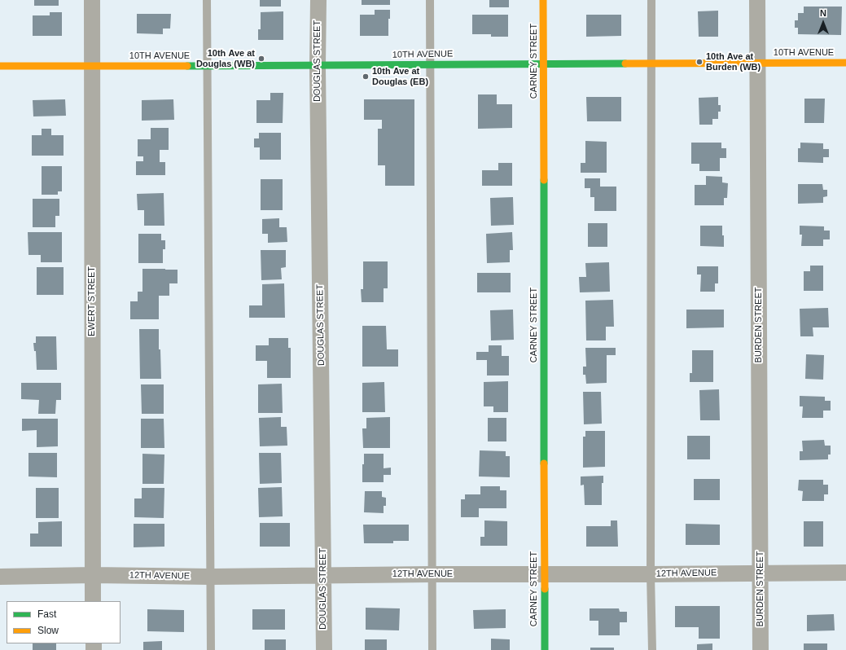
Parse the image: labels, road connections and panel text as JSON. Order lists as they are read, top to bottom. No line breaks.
{"streets":{"street":["10TH AVENUE","DOUGLAS STREET","CARNEY STREET","EWERT STREET","BURDEN STREET","12TH AVENUE"]},"crossings":[["10TH AVENUE","DOUGLAS STREET"],["10TH AVENUE","CARNEY STREET"],["10TH AVENUE","EWERT STREET"],["10TH AVENUE","BURDEN STREET"],["DOUGLAS STREET","12TH AVENUE"],["CARNEY STREET","12TH AVENUE"],["EWERT STREET","12TH AVENUE"],["BURDEN STREET","12TH AVENUE"]],"places":["10th Ave at Douglas (WB)","10th Ave at Burden (WB)","10th Ave at Douglas (EB)"],"legend":["Fast","Slow"],"north":"top"}
